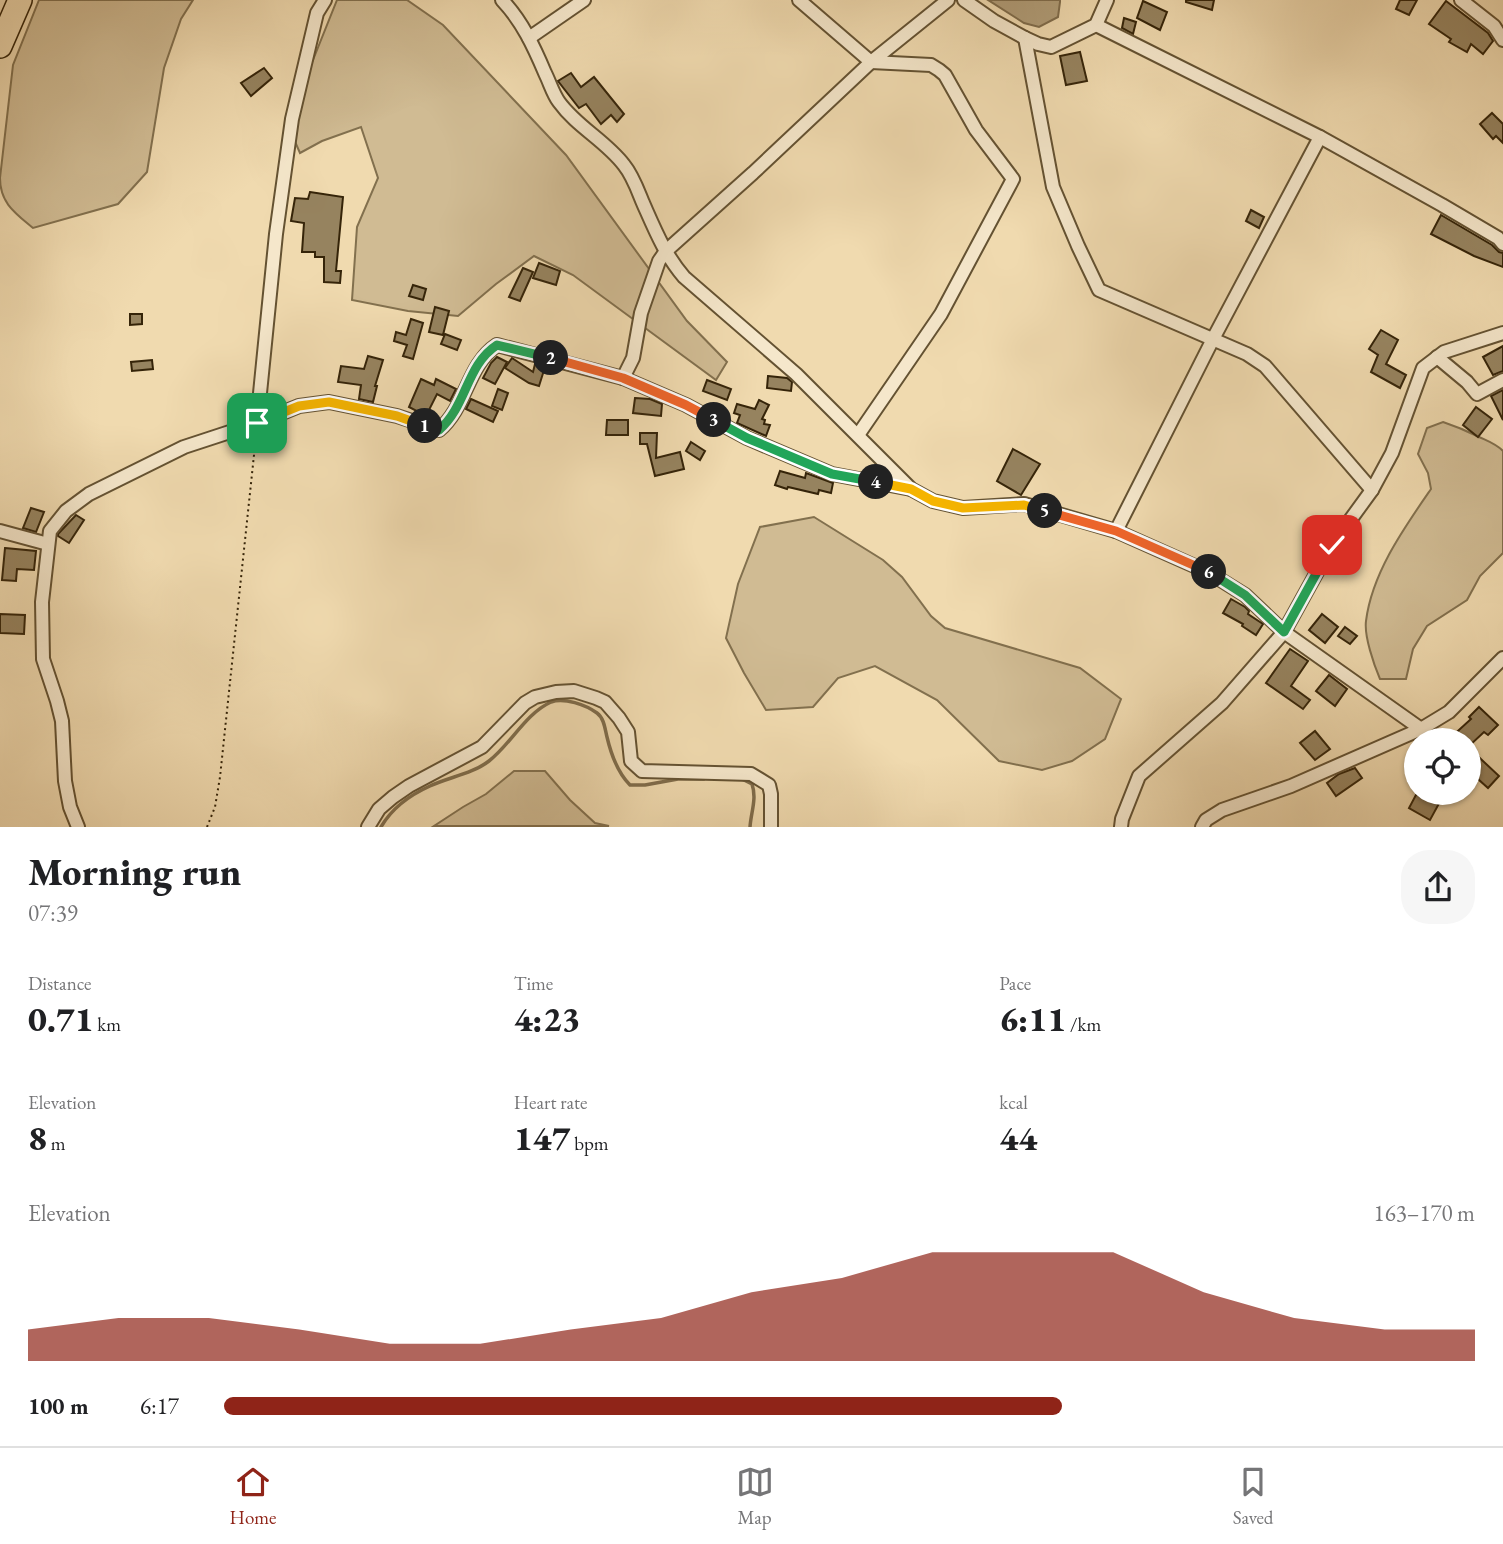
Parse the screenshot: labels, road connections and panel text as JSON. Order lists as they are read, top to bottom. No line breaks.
{"page":{"pins":["2","3","1","4","5","6"],"heading":["Morning run","07:39"],"stats":[["Distance","0.71 km"],["Time","4:23"],["Pace","6:11 /km"],["Elevation","8 m"],["Heart rate","147 bpm"],["kcal","44"]],"chart":["Elevation","163–170 m"],"list":[{"name":"100 m","note":"6:17"}],"tabs":["Home","Map","Saved"]}}
